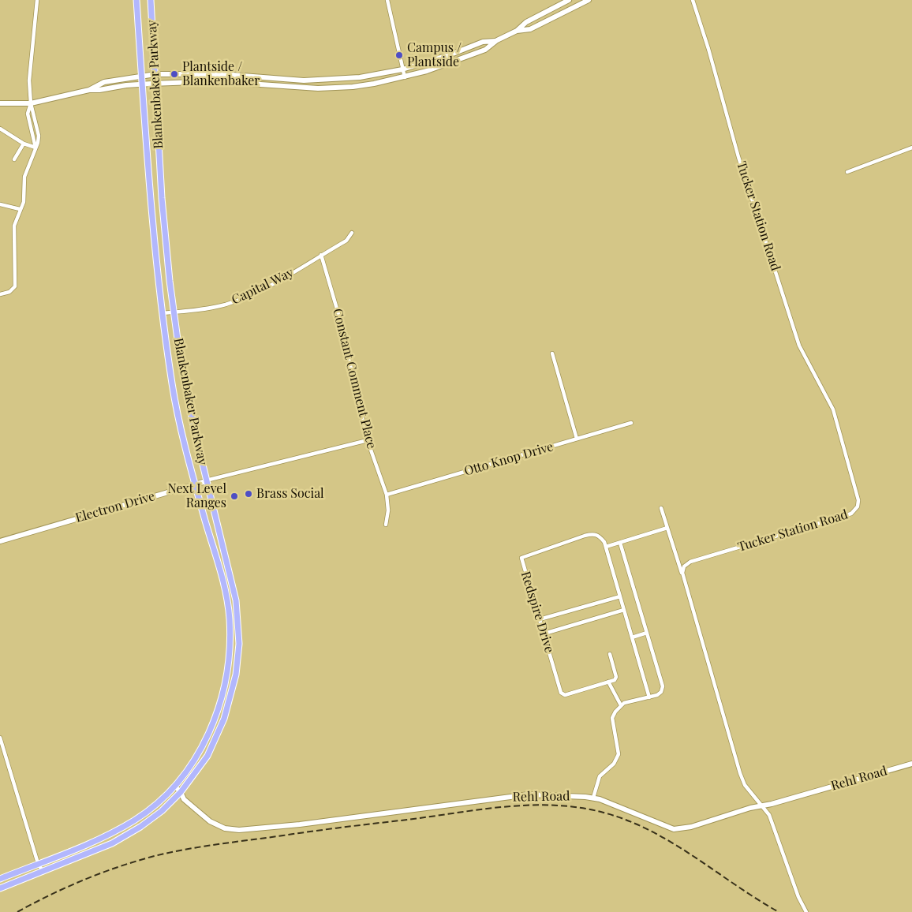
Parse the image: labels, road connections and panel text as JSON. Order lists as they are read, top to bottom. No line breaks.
{"streets":{"main road":["Blankenbaker Parkway"],"street":["Tucker Station Road","Capital Way","Constant Comment Place","Otto Knop Drive","Electron Drive","Redspire Drive","Rehl Road"]},"crossings":[["Blankenbaker Parkway","Capital Way"],["Blankenbaker Parkway","Electron Drive"],["Blankenbaker Parkway","Rehl Road"],["Capital Way","Constant Comment Place"],["Constant Comment Place","Otto Knop Drive"],["Constant Comment Place","Electron Drive"]],"places":["Campus / Plantside","Plantside / Blankenbaker","Brass Social","Next Level Ranges"]}
